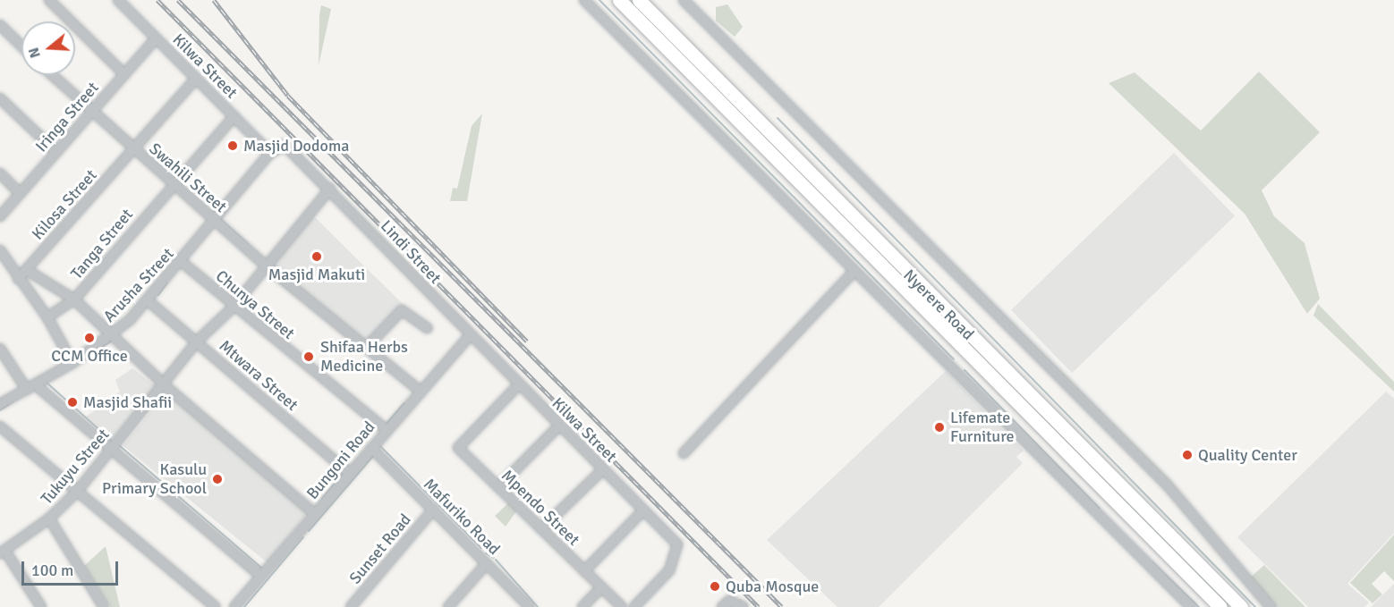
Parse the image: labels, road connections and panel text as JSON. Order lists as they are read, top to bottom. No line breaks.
{"streets":{"highway":["Nyerere Road"],"street":["Kilwa Street","Iringa Street","Swahili Street","Kilosa Street","Tanga Street","Lindi Street","Arusha Street","Chunya Street","Mtwara Street","Bungoni Road","Tukuyu Street","Mpendo Street","Mafuriko Road","Sunset Road"]},"crossings":[["Kilwa Street","Iringa Street"],["Kilwa Street","Kilosa Street"],["Kilwa Street","Tanga Street"],["Kilwa Street","Lindi Street"],["Kilwa Street","Arusha Street"],["Kilwa Street","Bungoni Road"],["Kilwa Street","Mpendo Street"],["Iringa Street","Swahili Street"],["Swahili Street","Kilosa Street"],["Swahili Street","Tanga Street"],["Swahili Street","Arusha Street"],["Swahili Street","Tukuyu Street"],["Lindi Street","Arusha Street"],["Lindi Street","Bungoni Road"],["Lindi Street","Tukuyu Street"],["Arusha Street","Chunya Street"],["Arusha Street","Mtwara Street"],["Chunya Street","Bungoni Road"],["Chunya Street","Tukuyu Street"],["Mtwara Street","Bungoni Road"],["Mtwara Street","Tukuyu Street"],["Bungoni Road","Mafuriko Road"],["Mafuriko Road","Sunset Road"]],"places":["Masjid Dodoma","Masjid Makuti","CCM Office","Shifaa Herbs Medicine","Masjid Shafii","Lifemate Furniture","Quality Center","Kasulu Primary School","Quba Mosque"],"scale_bar":"100 m","north":"left"}
